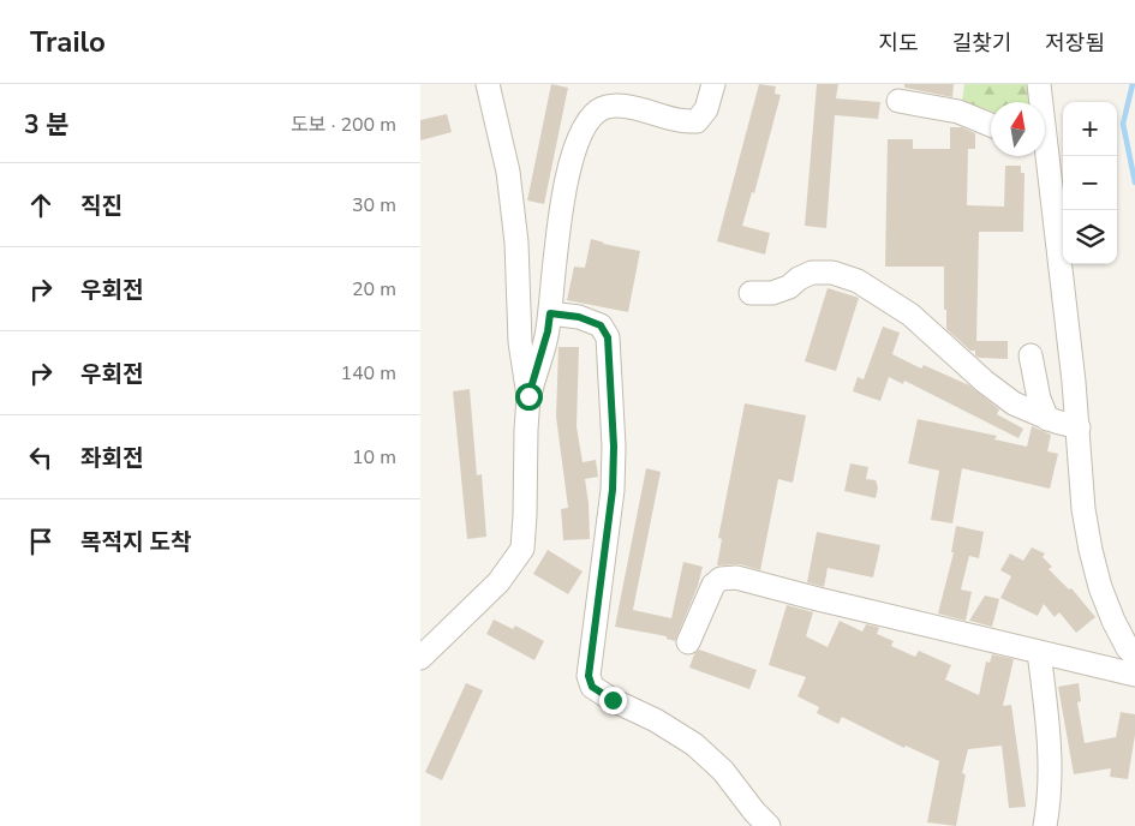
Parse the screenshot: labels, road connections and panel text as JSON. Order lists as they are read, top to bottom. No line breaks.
{"north":"top","page":{"header":"Trailo","nav":["지도","길찾기","저장됨"],"heading":["3 분","도보 · 200 m"],"map_buttons":["+","−"],"list":[["직진","30 m"],["우회전","20 m"],["우회전","140 m"],["좌회전","10 m"],"목적지 도착"]}}
